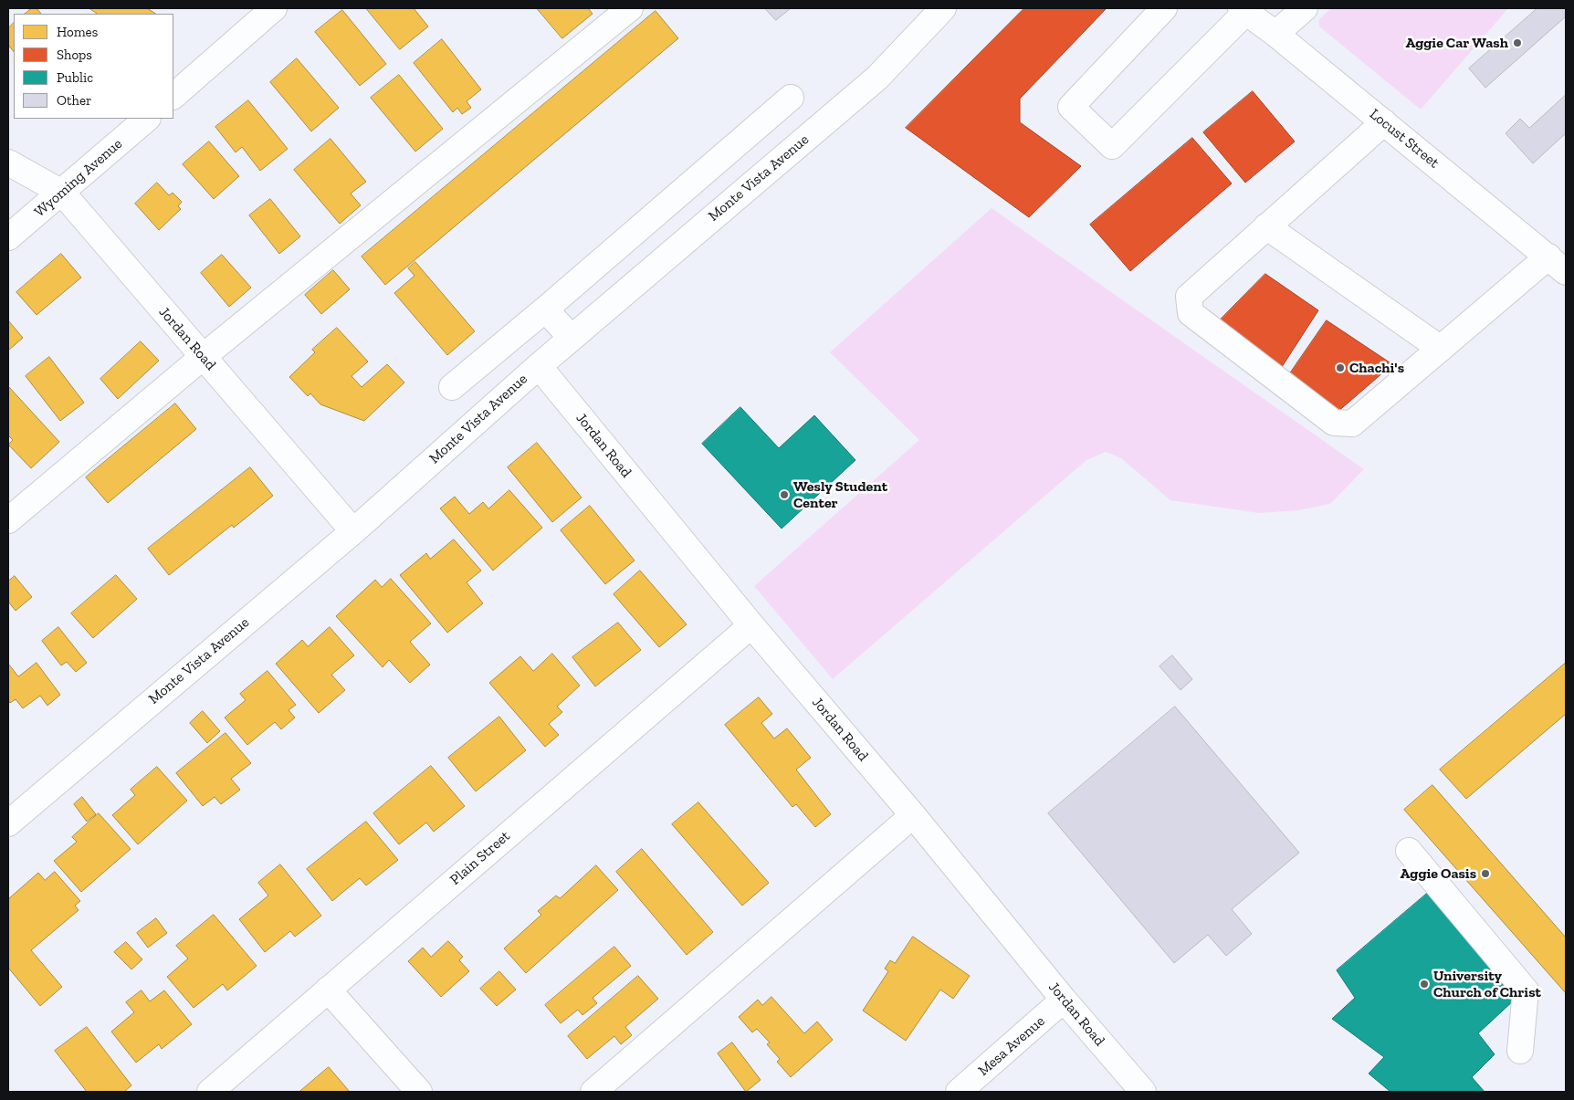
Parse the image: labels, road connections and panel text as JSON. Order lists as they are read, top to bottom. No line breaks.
{"streets":{"street":["Locust Street","Wyoming Avenue","Monte Vista Avenue","Jordan Road","Plain Street","Mesa Avenue"]},"crossings":[["Wyoming Avenue","Jordan Road"],["Monte Vista Avenue","Jordan Road"],["Jordan Road","Plain Street"],["Jordan Road","Mesa Avenue"]],"places":["Aggie Car Wash","Chachi's","Wesly Student Center","Aggie Oasis","University Church of Christ"],"legend":["Homes","Shops","Public","Other"]}
